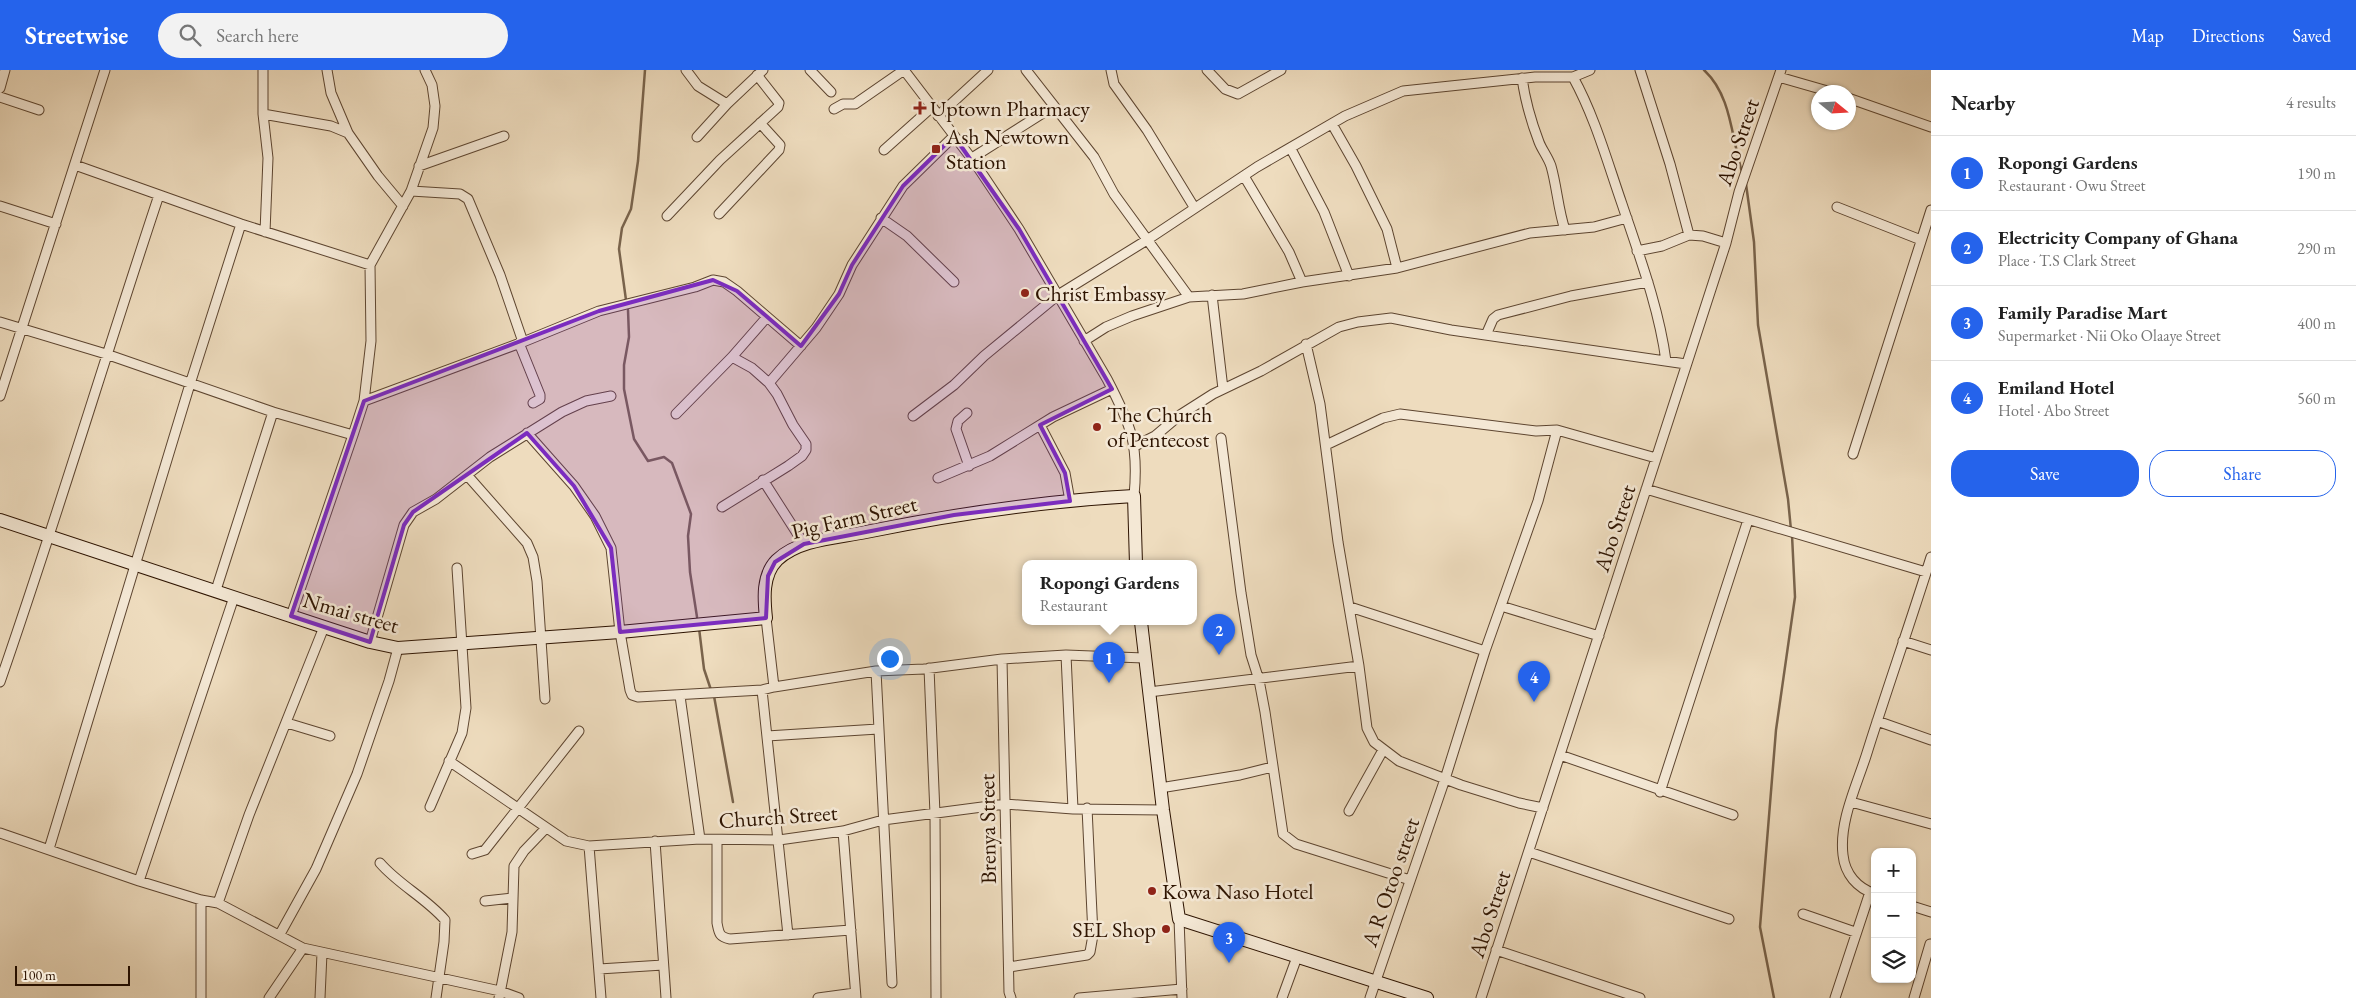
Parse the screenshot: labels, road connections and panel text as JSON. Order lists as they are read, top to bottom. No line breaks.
{"streets":{"street":["Abo Street","Pig Farm Street","Nmai street","Church Street","Brenya Street","A R Otoo street"]},"crossings":[["Pig Farm Street","Nmai street"],["Church Street","Brenya Street"]],"places":{"health":["Uptown Pharmacy"],"transit":["Ash Newtown Station"],"other":["Christ Embassy","The Church of Pentecost","Kowa Naso Hotel","SEL Shop"]},"scale_bar":"100 m","north":"right","page":{"header":"Streetwise","search":"Search here","nav":["Map","Directions","Saved"],"heading":["Nearby","4 results"],"list":[{"mark":"1","name":"Ropongi Gardens","note":"Restaurant · Owu Street","value":"190 m"},{"mark":"2","name":"Electricity Company of Ghana","note":"Place · T.S Clark Street","value":"290 m"},{"mark":"3","name":"Family Paradise Mart","note":"Supermarket · Nii Oko Olaaye Street","value":"400 m"},{"mark":"4","name":"Emiland Hotel","note":"Hotel · Abo Street","value":"560 m"}],"buttons":["Save","Share"],"popup":["Ropongi Gardens","Restaurant"],"pins":["2","1","4","3"],"map_buttons":["+","−"],"scale":"100 m"}}
